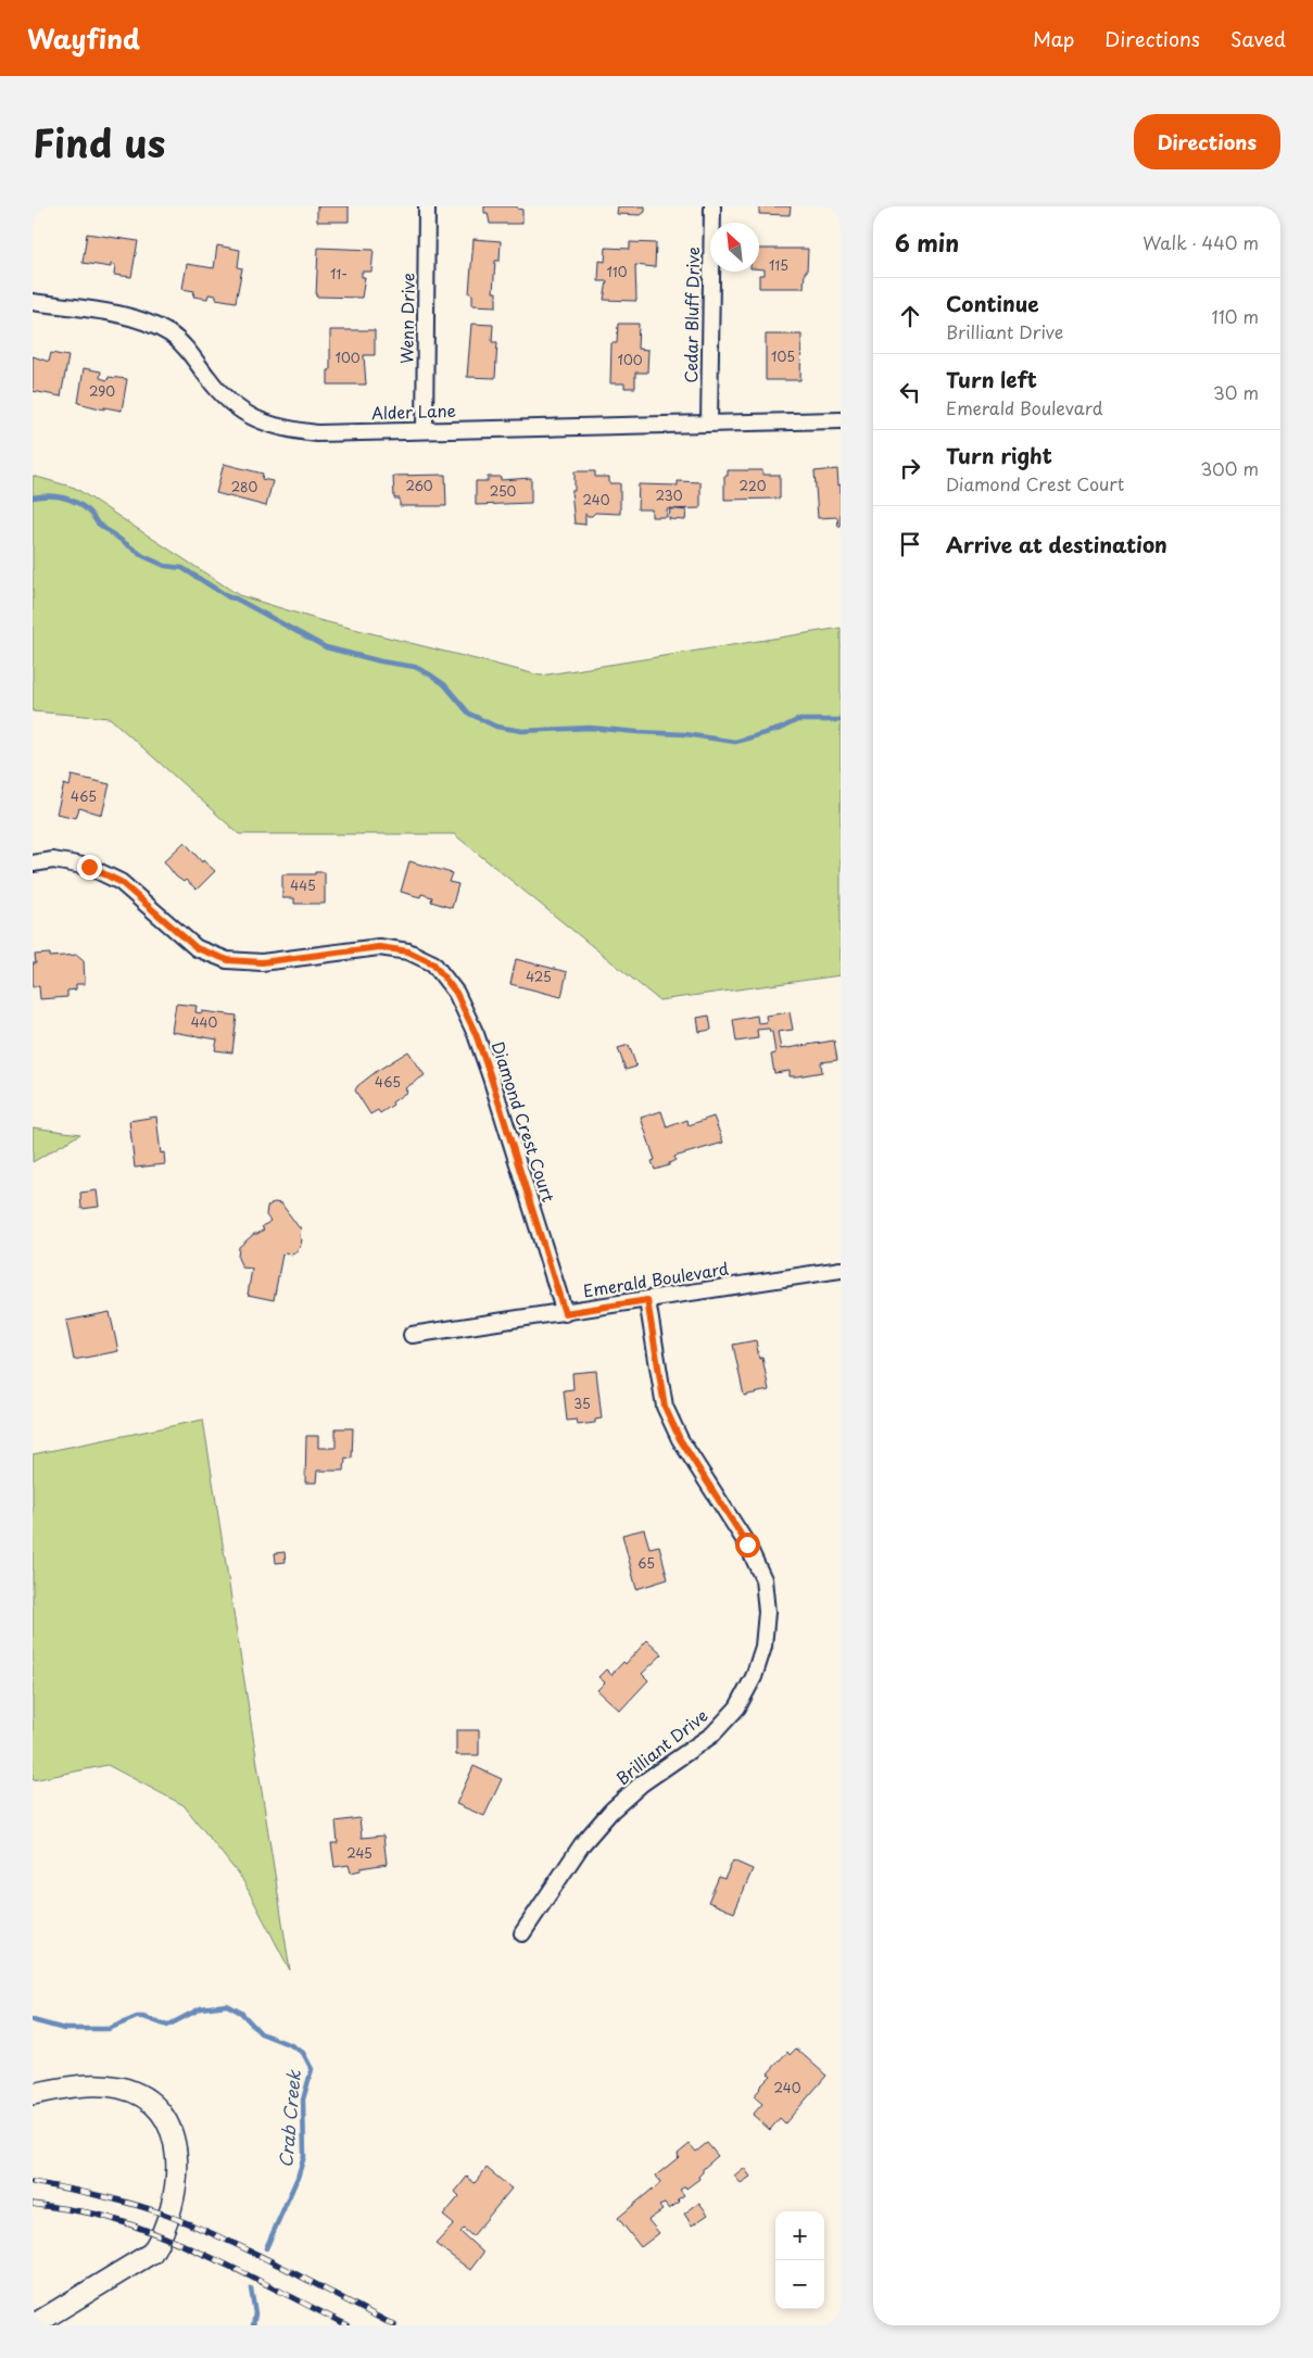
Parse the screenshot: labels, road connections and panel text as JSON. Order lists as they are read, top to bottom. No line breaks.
{"streets":{"street":["Cedar Bluff Drive","Wenn Drive","Alder Lane","Diamond Crest Court","Emerald Boulevard","Brilliant Drive"]},"crossings":[["Cedar Bluff Drive","Alder Lane"],["Wenn Drive","Alder Lane"],["Diamond Crest Court","Emerald Boulevard"],["Emerald Boulevard","Brilliant Drive"]],"water":["Crab Creek"],"house_numbers":["115","110","11-","105","100","100","290","260","220","280","250","230","240","465","445","425","440","465","35","65","245","240"],"north":"top left","page":{"header":"Wayfind","nav":["Map","Directions","Saved"],"title":"Find us","buttons":"Directions","heading":["6 min","Walk · 440 m"],"list":[["Continue","Brilliant Drive","110 m"],["Turn left","Emerald Boulevard","30 m"],["Turn right","Diamond Crest Court","300 m"],"Arrive at destination"],"map_buttons":["+","−"]}}
